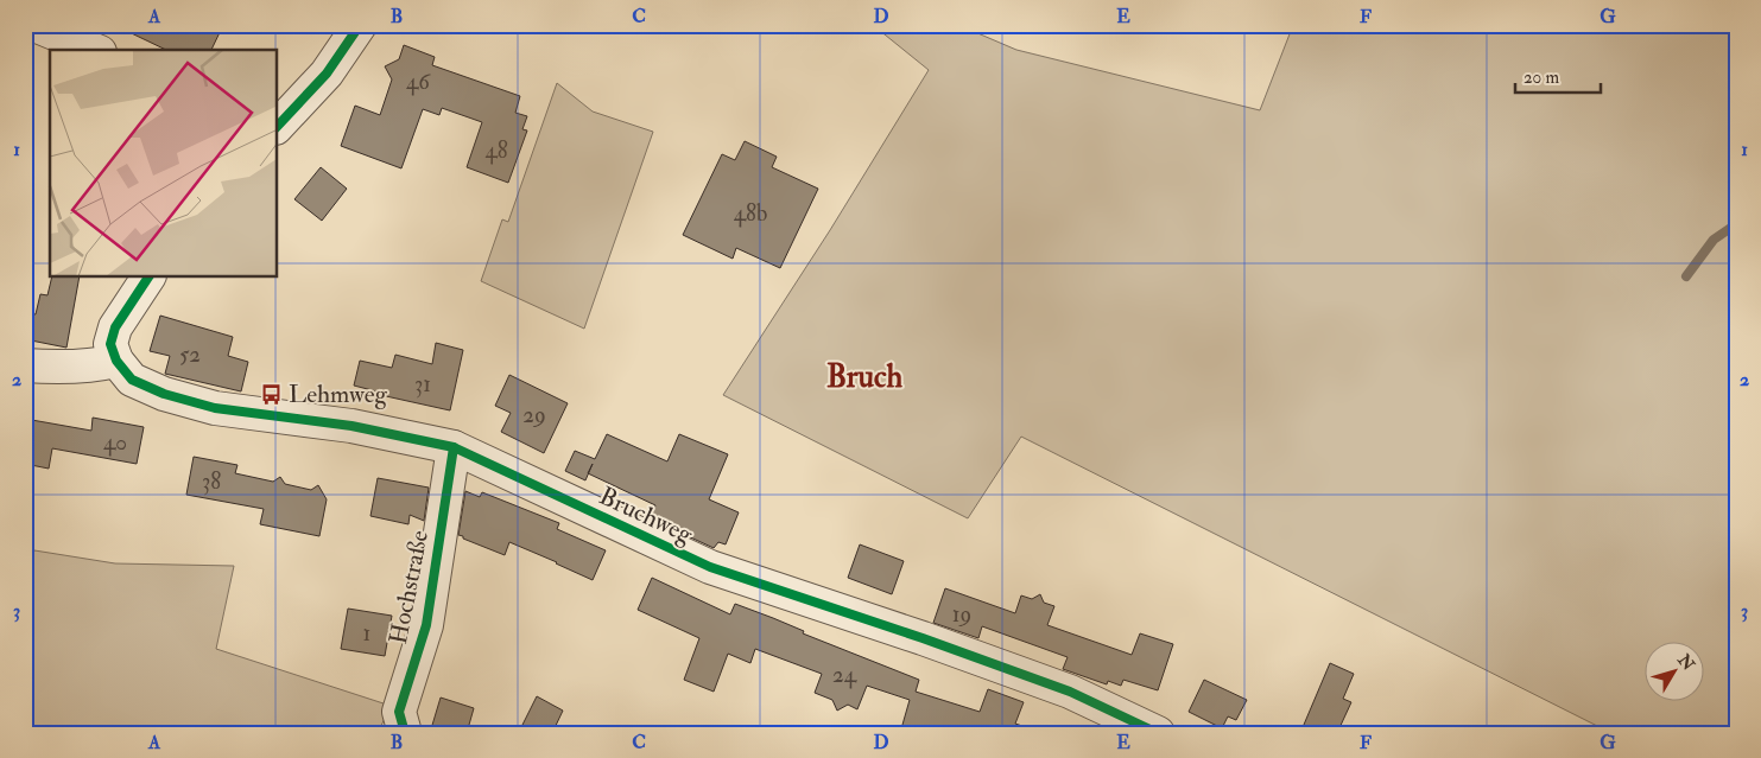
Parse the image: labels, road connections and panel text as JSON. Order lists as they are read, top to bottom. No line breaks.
{"streets":{"street":["Bruchweg","Hochstraße"]},"crossings":[["Bruchweg","Hochstraße"]],"districts":["Bruch"],"places":{"bus stop":["Lehmweg"]},"house_numbers":["46","48","48b","52","31","29","40","38","19","1","24"],"scale_bar":"20 m","north":"top right","grid":{"columns":["A","B","C","D","E","F","G"],"rows":["1","2","3"]}}
